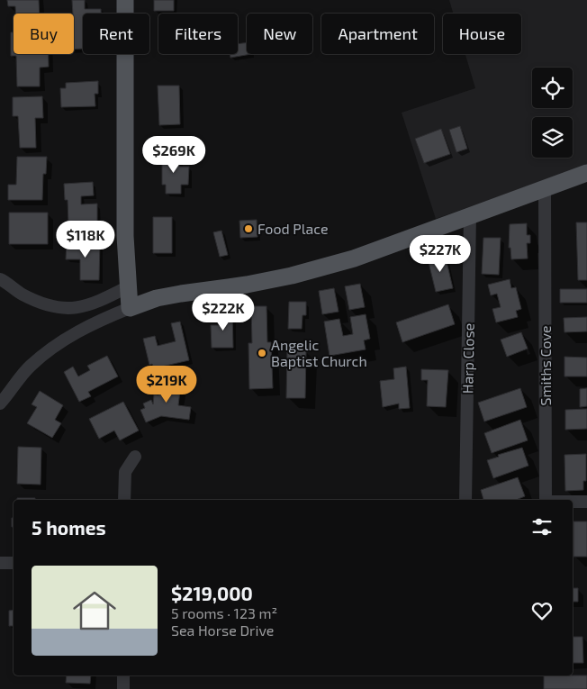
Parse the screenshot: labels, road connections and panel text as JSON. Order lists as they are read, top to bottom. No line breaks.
{"streets":{"street":["Harp Close","Smiths Cove"]},"places":["Food Place","Angelic Baptist Church"],"page":{"chip":["Buy","Rent","Filters","New","Apartment","House"],"price":["$269K","$118K","$227K","$222K","$219K"],"heading":"5 homes","list":[{"name":"$219,000","note":"5 rooms · 123 m² · Sea Horse Drive"}]}}
